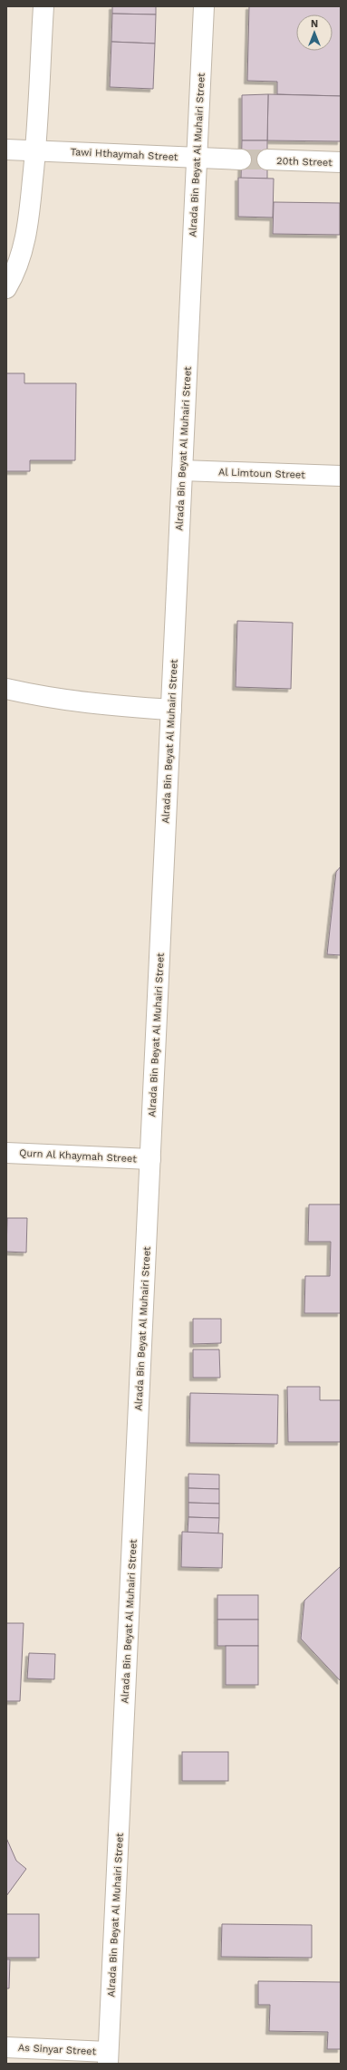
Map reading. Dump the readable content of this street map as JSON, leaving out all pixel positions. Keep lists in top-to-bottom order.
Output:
{
  "streets": {
    "street": [
      "Tawi Hthaymah Street",
      "Alrada Bin Beyat Al Muhairi Street",
      "20th Street",
      "Al Limtoun Street",
      "Qurn Al Khaymah Street",
      "As Sinyar Street"
    ]
  },
  "crossings": [
    ["Tawi Hthaymah Street", "Alrada Bin Beyat Al Muhairi Street"],
    ["Alrada Bin Beyat Al Muhairi Street", "Al Limtoun Street"],
    ["Alrada Bin Beyat Al Muhairi Street", "Qurn Al Khaymah Street"],
    ["Alrada Bin Beyat Al Muhairi Street", "As Sinyar Street"]
  ],
  "north": "top"
}
